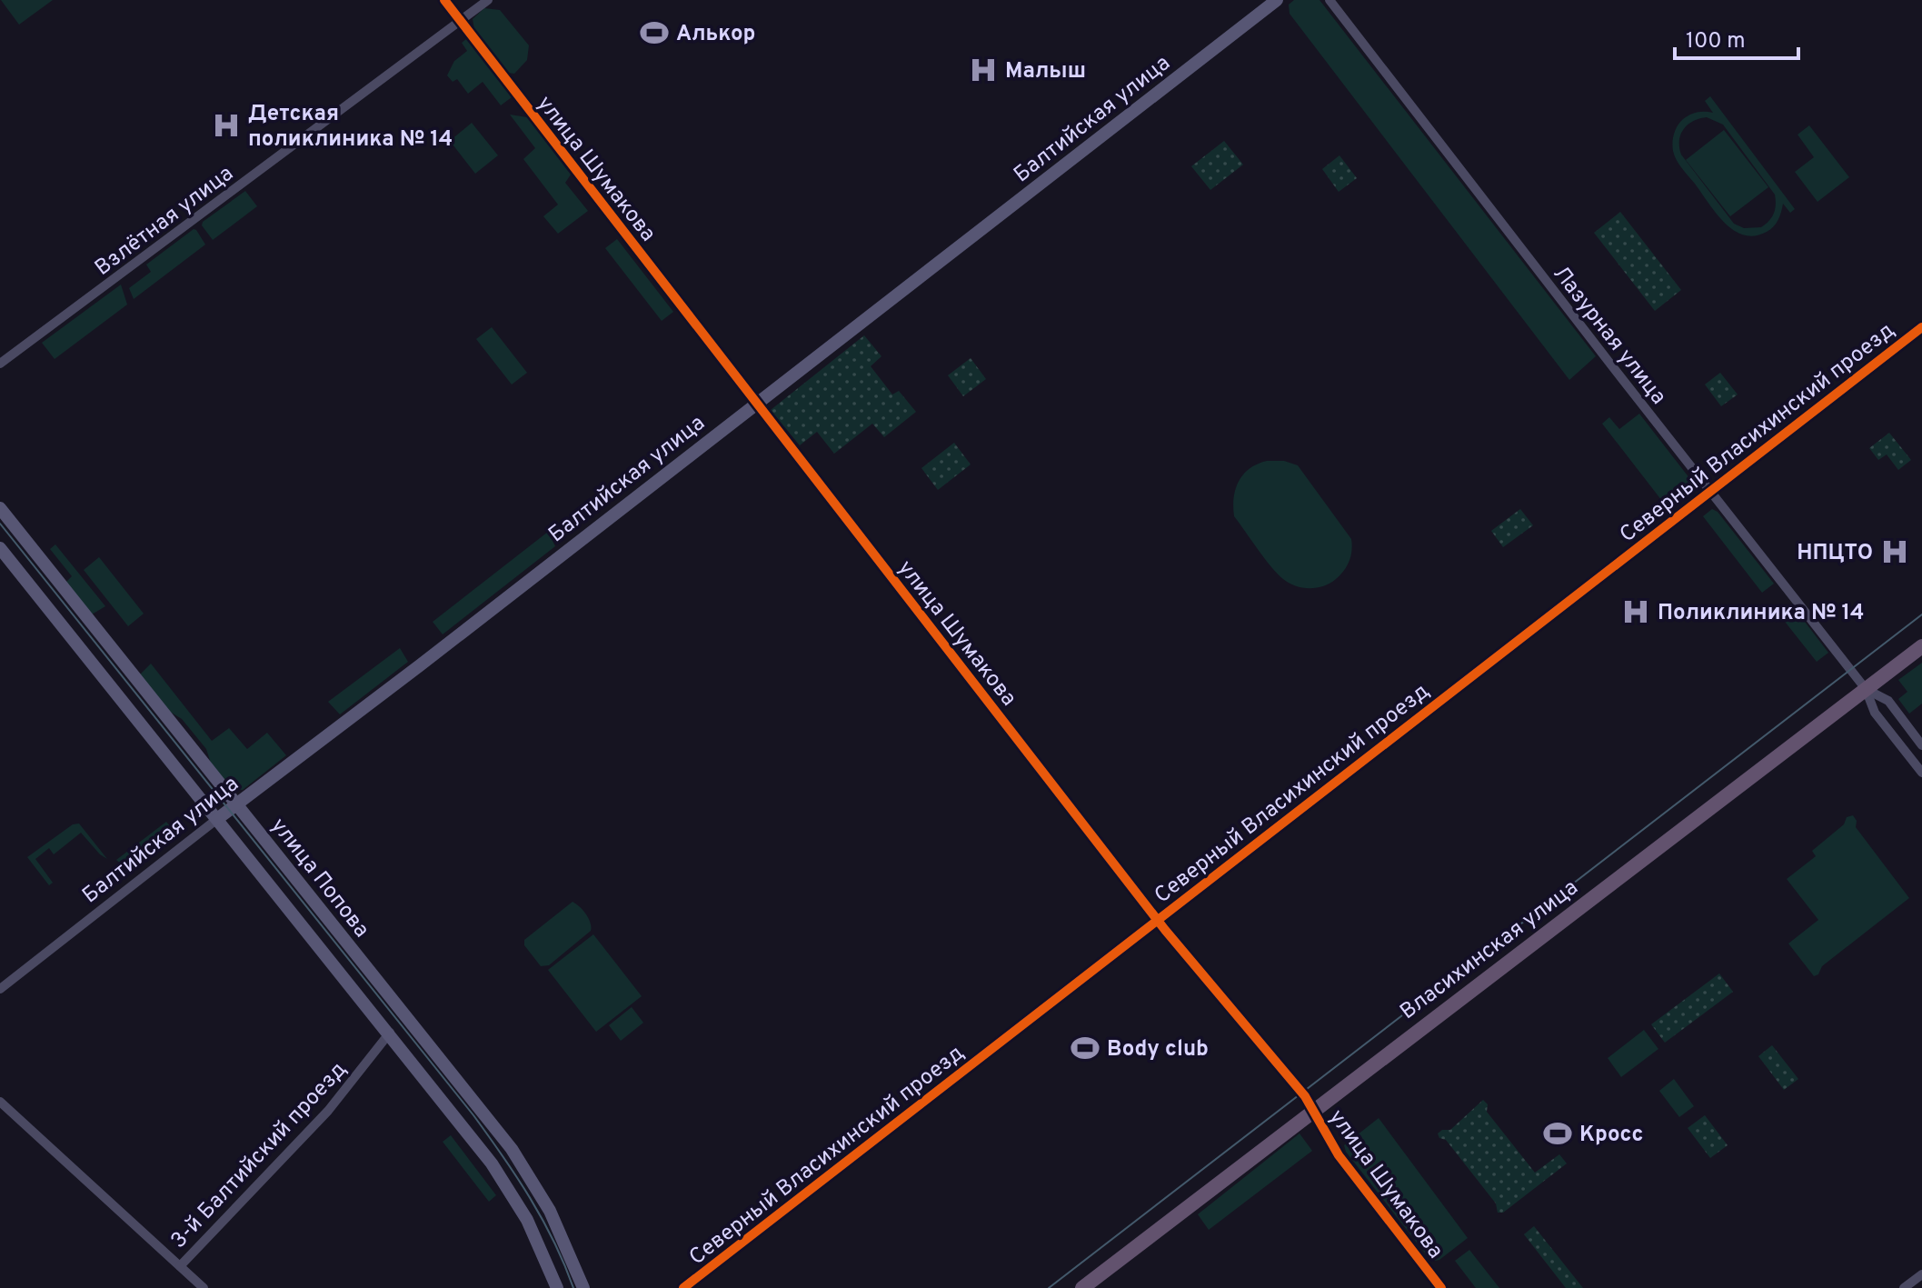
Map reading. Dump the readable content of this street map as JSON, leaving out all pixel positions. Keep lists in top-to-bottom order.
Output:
{
  "streets": {
    "highway": ["Власихинская улица"],
    "main road": ["Балтийская улица", "улица Попова"],
    "street": [
      "улица Шумакова",
      "Взлётная улица",
      "Лазурная улица",
      "Северный Власихинский проезд",
      "3-й Балтийский проезд"
    ]
  },
  "crossings": [
    ["Балтийская улица", "улица Шумакова"],
    ["Балтийская улица", "улица Попова"],
    ["улица Шумакова", "Взлётная улица"],
    ["улица Шумакова", "Северный Власихинский проезд"],
    ["улица Шумакова", "Власихинская улица"],
    ["Лазурная улица", "Северный Власихинский проезд"],
    ["Лазурная улица", "Власихинская улица"],
    ["улица Попова", "3-й Балтийский проезд"]
  ],
  "places": {
    "sports": ["Алькор", "Body club", "Кросс"],
    "hospital": [
      "Малыш",
      "Детская поликлиника № 14",
      "НПЦТО",
      "Поликлиника № 14"
    ]
  },
  "scale_bar": "100 m"
}
